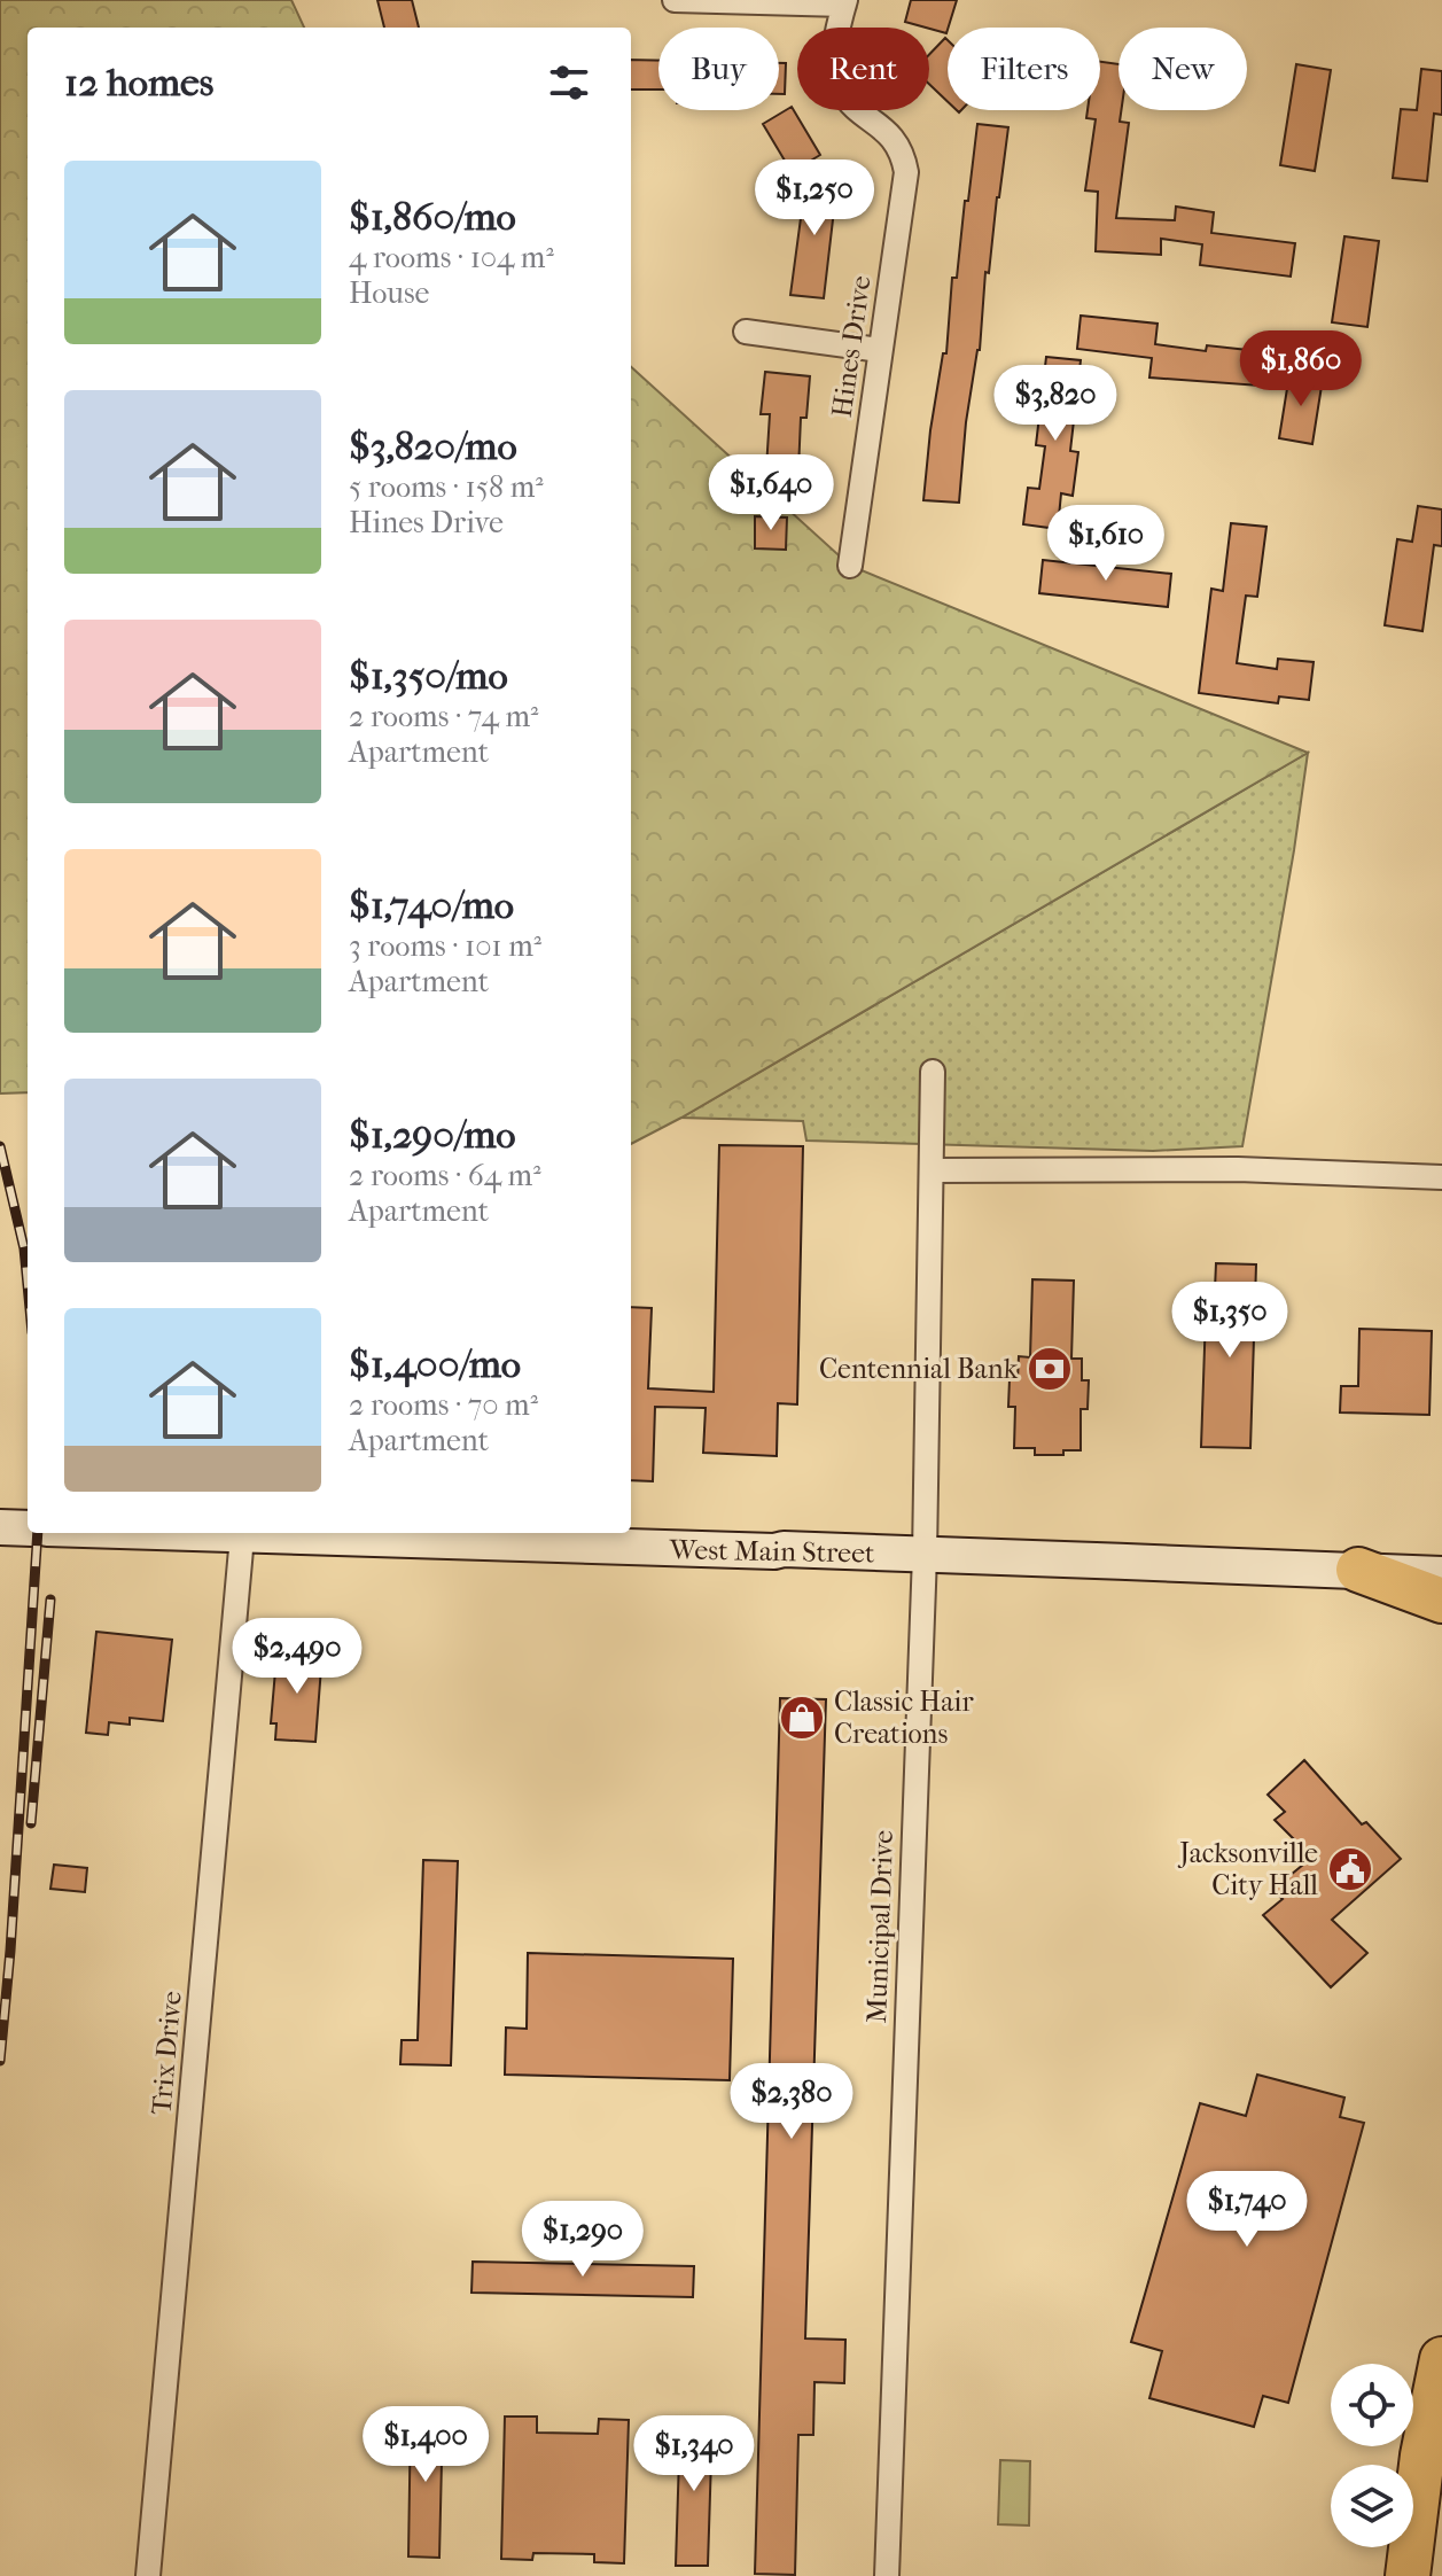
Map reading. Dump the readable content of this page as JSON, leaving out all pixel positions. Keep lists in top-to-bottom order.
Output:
{
  "streets": {
    "main road": ["West Main Street"],
    "street": ["Hines Drive", "Municipal Drive", "Trix Drive"]
  },
  "crossings": [
    ["West Main Street", "Municipal Drive"],
    ["West Main Street", "Trix Drive"]
  ],
  "places": {
    "bank": ["Centennial Bank"],
    "shop": ["Classic Hair Creations"],
    "public building": ["Jacksonville City Hall"]
  },
  "page": {
    "chip": [
      "Buy",
      "Rent",
      "Filters",
      "New"
    ],
    "heading": "12 homes",
    "list": [
      {
        "name": "$1,860/mo",
        "note": "4 rooms · 104 m² · House"
      },
      {
        "name": "$3,820/mo",
        "note": "5 rooms · 158 m² · Hines Drive"
      },
      {
        "name": "$1,350/mo",
        "note": "2 rooms · 74 m² · Apartment"
      },
      {
        "name": "$1,740/mo",
        "note": "3 rooms · 101 m² · Apartment"
      },
      {
        "name": "$1,290/mo",
        "note": "2 rooms · 64 m² · Apartment"
      },
      {
        "name": "$1,400/mo",
        "note": "2 rooms · 70 m² · Apartment"
      }
    ],
    "price": [
      "$1,250",
      "$1,860",
      "$3,820",
      "$1,640",
      "$1,610",
      "$1,350",
      "$2,490",
      "$2,380",
      "$1,740",
      "$1,290",
      "$1,400",
      "$1,340"
    ]
  }
}
